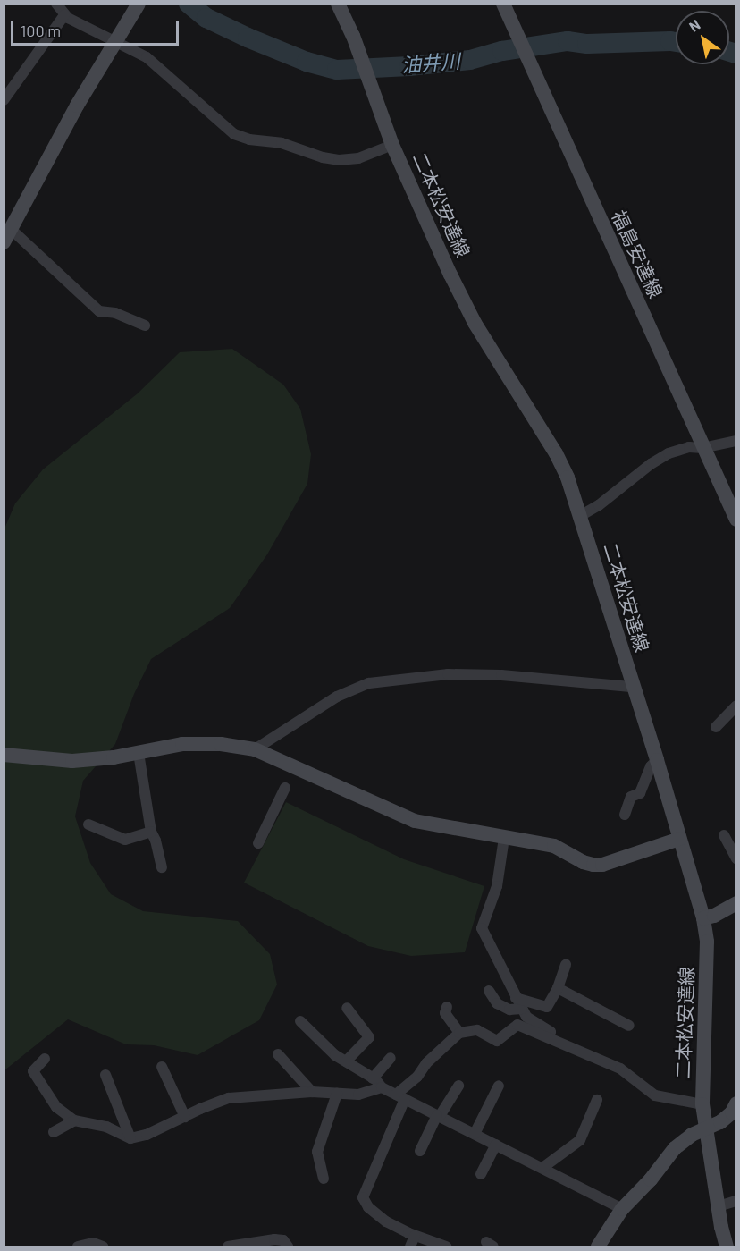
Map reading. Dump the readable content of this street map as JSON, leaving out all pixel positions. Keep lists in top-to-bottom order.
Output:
{
  "streets": {
    "main road": ["二本松安達線", "福島安達線"]
  },
  "water": ["油井川"],
  "scale_bar": "100 m",
  "north": "top left"
}
